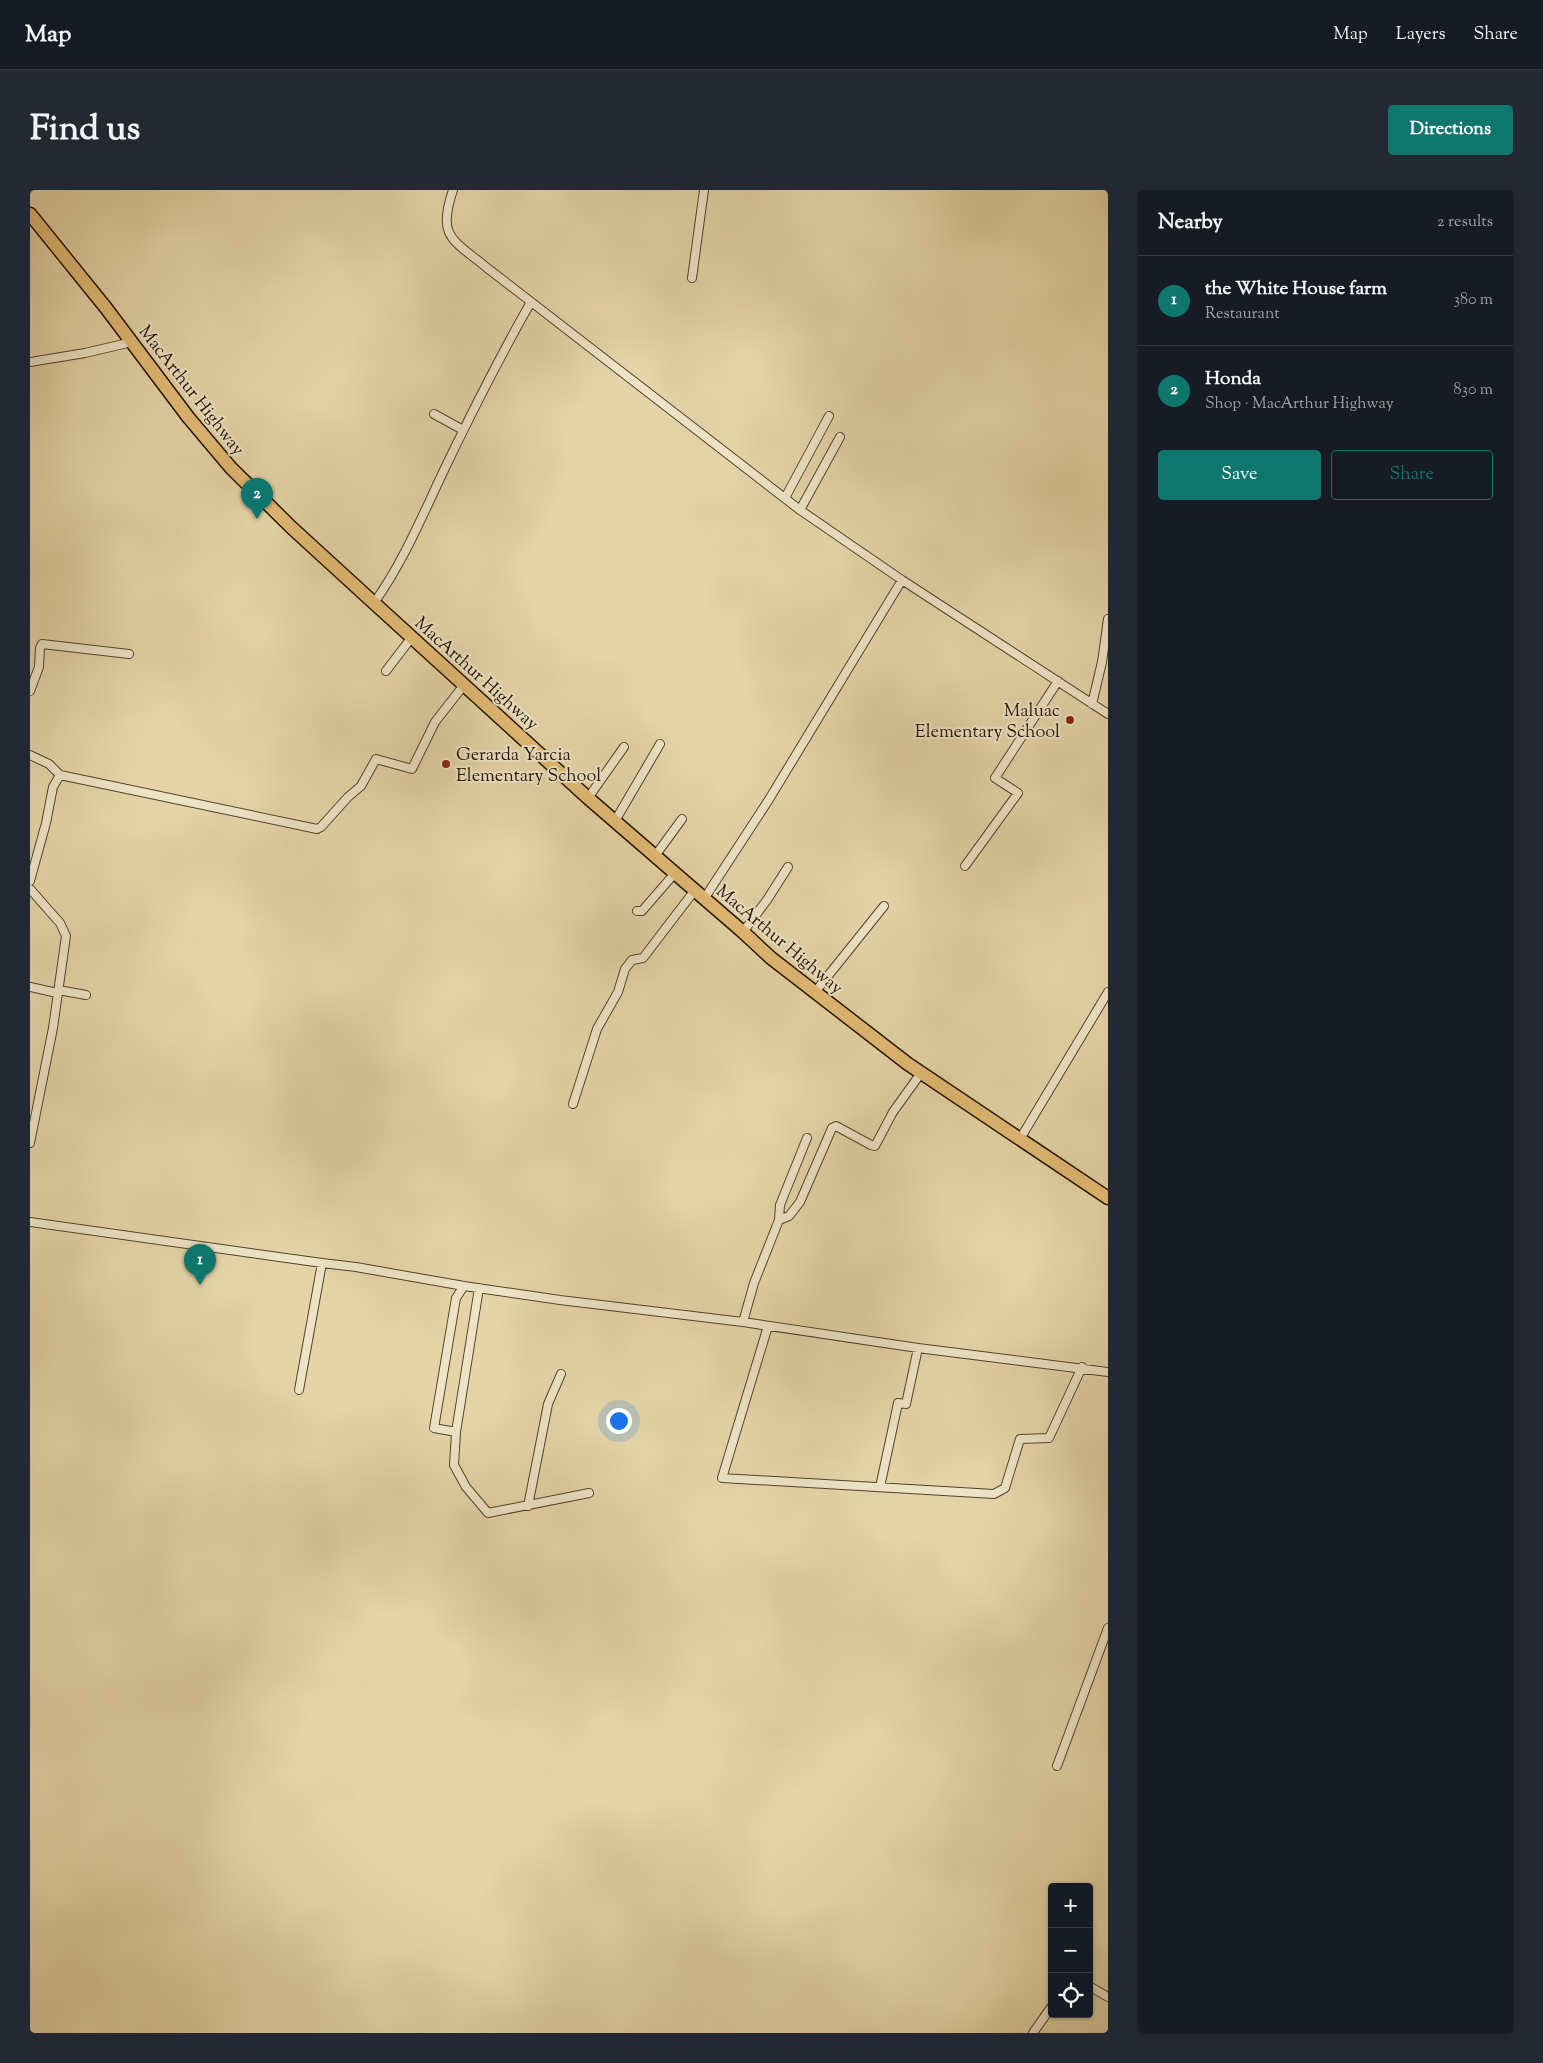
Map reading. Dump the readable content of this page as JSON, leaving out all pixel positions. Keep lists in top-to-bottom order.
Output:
{
  "streets": {
    "highway": ["MacArthur Highway"]
  },
  "places": ["Maluac Elementary School", "Gerarda Yarcia Elementary School"],
  "page": {
    "header": "Map",
    "nav": ["Map", "Layers", "Share"],
    "title": "Find us",
    "buttons": [
      "Directions",
      ["Save", "Share"]
    ],
    "heading": ["Nearby", "2 results"],
    "list": [
      {
        "mark": "1",
        "name": "the White House farm",
        "note": "Restaurant",
        "value": "380 m"
      },
      {
        "mark": "2",
        "name": "Honda",
        "note": "Shop · MacArthur Highway",
        "value": "830 m"
      }
    ],
    "pins": ["2", "1"],
    "map_buttons": ["+", "−"]
  }
}
